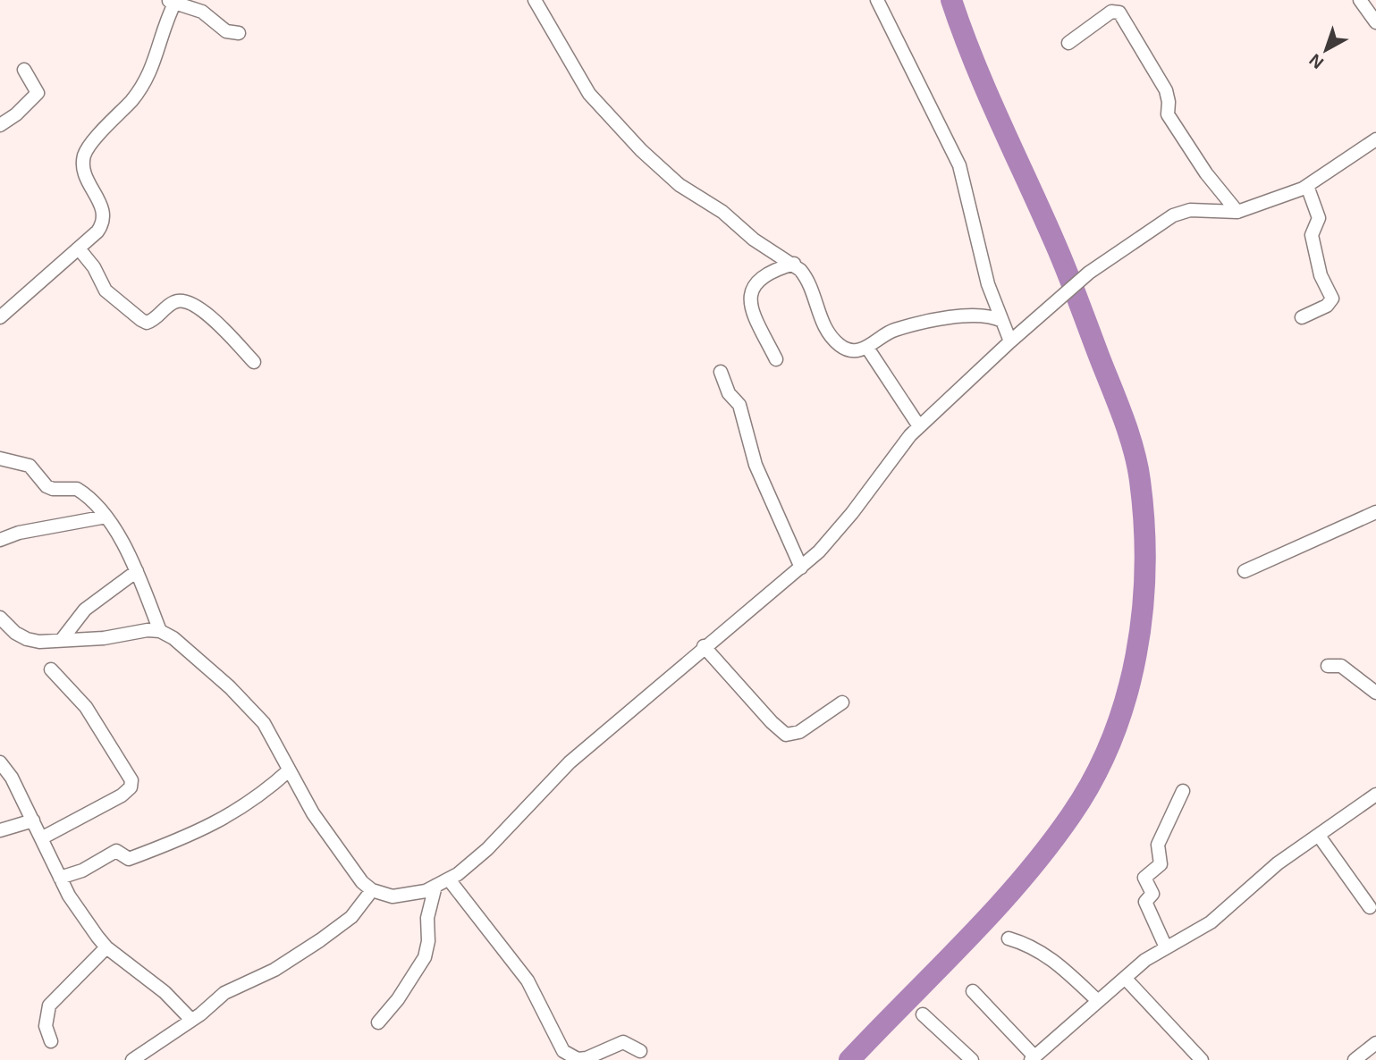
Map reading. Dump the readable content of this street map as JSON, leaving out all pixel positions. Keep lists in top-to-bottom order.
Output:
{
  "north": "bottom left"
}
